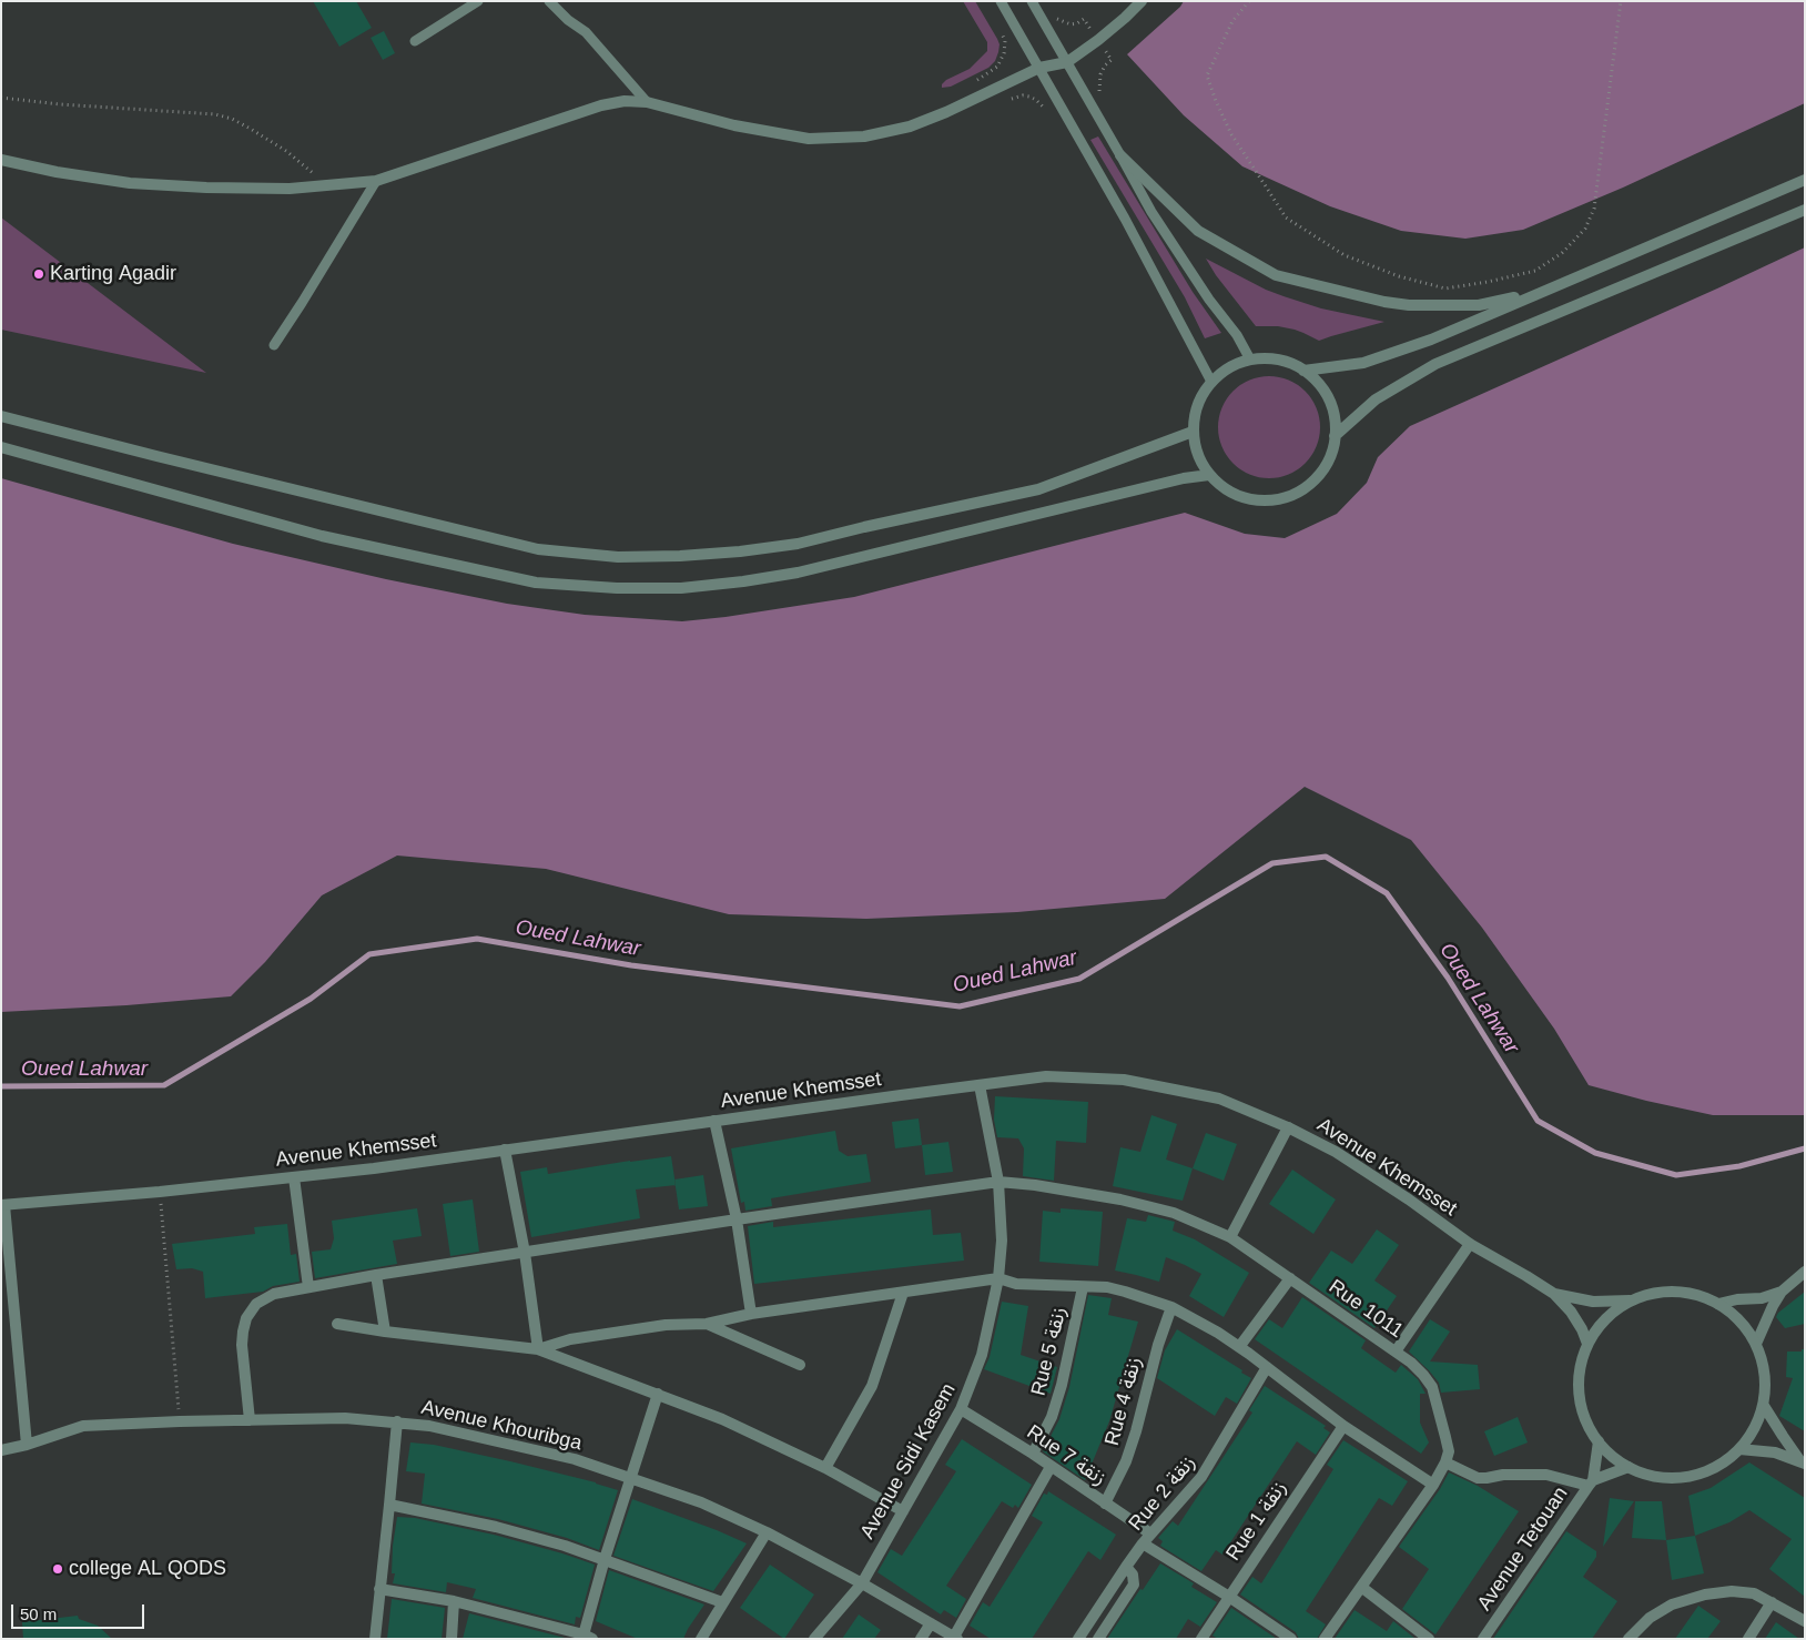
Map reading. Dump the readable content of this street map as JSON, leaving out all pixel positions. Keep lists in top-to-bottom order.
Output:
{
  "streets": {
    "street": [
      "Avenue Khemsset",
      "Rue 1011",
      "Rue 5 زنقة",
      "Rue 4 زنقة",
      "Avenue Khouribga",
      "Rue 7 زنقة",
      "Avenue Sidi Kasem",
      "Rue 2 زنقة",
      "Rue 1 زنقة",
      "Avenue Tetouan"
    ]
  },
  "crossings": [
    ["Avenue Khemsset", "Avenue Sidi Kasem"],
    ["Avenue Khemsset", "Avenue Tetouan"],
    ["Rue 1011", "Avenue Khouribga"],
    ["Rue 1011", "Avenue Sidi Kasem"],
    ["Rue 5 زنقة", "Rue 7 زنقة"],
    ["Rue 4 زنقة", "Rue 7 زنقة"],
    ["Avenue Khouribga", "Avenue Sidi Kasem"],
    ["Rue 7 زنقة", "Avenue Sidi Kasem"],
    ["Rue 7 زنقة", "Rue 2 زنقة"]
  ],
  "water": ["Oued Lahwar"],
  "places": ["Karting Agadir", "college AL QODS"],
  "scale_bar": "50 m"
}
